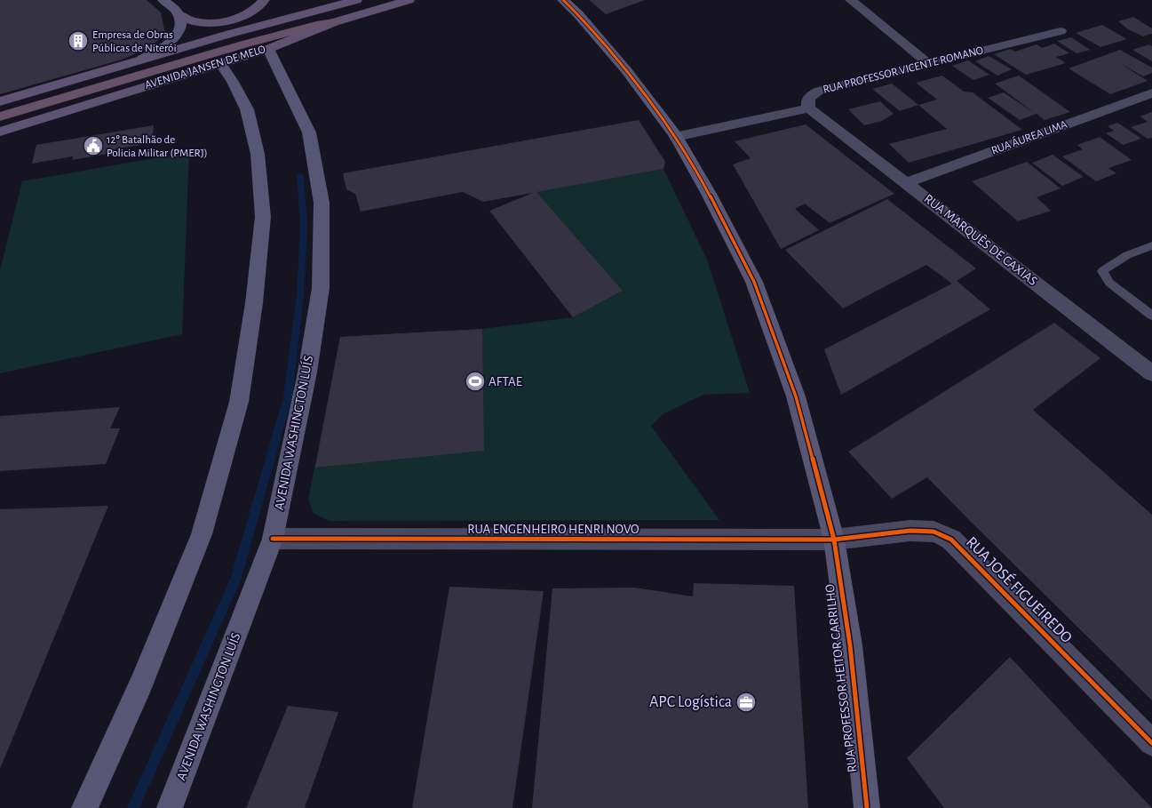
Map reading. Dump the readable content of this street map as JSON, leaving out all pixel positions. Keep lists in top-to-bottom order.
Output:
{
  "streets": {
    "main road": ["AVENIDA JANSEN DE MELO"],
    "street": [
      "RUA PROFESSOR VICENTE ROMANO",
      "RUA ÁUREA LIMA",
      "RUA MARQUÊS DE CAXIAS",
      "AVENIDA WASHINGTON LUÍS",
      "RUA ENGENHEIRO HENRI NOVO",
      "RUA JOSÉ FIGUEIREDO",
      "RUA PROFESSOR HEITOR CARRILHO"
    ]
  },
  "crossings": [
    ["AVENIDA JANSEN DE MELO", "AVENIDA WASHINGTON LUÍS"],
    ["RUA PROFESSOR VICENTE ROMANO", "RUA MARQUÊS DE CAXIAS"],
    ["RUA PROFESSOR VICENTE ROMANO", "RUA PROFESSOR HEITOR CARRILHO"],
    ["RUA ÁUREA LIMA", "RUA MARQUÊS DE CAXIAS"],
    ["AVENIDA WASHINGTON LUÍS", "RUA ENGENHEIRO HENRI NOVO"],
    ["RUA ENGENHEIRO HENRI NOVO", "RUA JOSÉ FIGUEIREDO"],
    ["RUA ENGENHEIRO HENRI NOVO", "RUA PROFESSOR HEITOR CARRILHO"],
    ["RUA JOSÉ FIGUEIREDO", "RUA PROFESSOR HEITOR CARRILHO"]
  ],
  "places": {
    "building": ["Empresa de Obras Públicas de Niterói"],
    "public building": ["12º Batalhão de Policia Militar (PMERJ)"],
    "sports": ["AFTAE"],
    "office": ["APC Logística"]
  }
}
